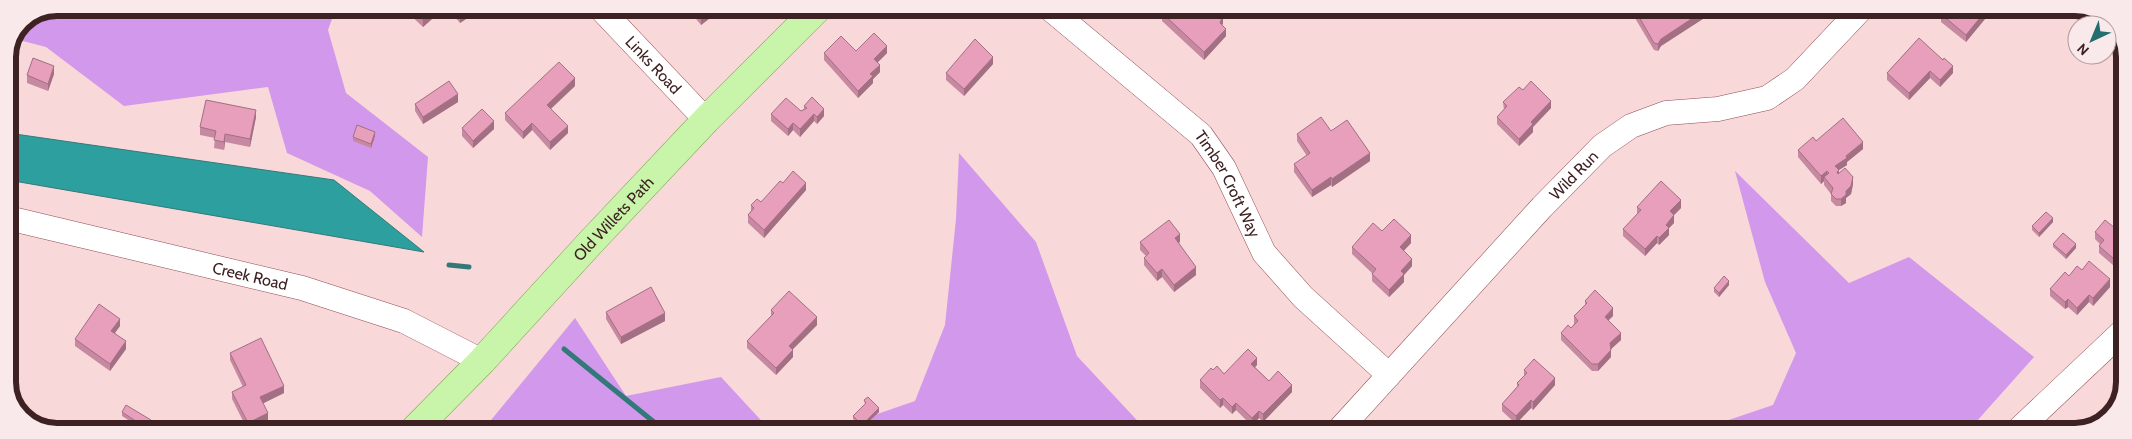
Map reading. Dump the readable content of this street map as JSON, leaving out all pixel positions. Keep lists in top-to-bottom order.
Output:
{
  "streets": {
    "main road": ["Old Willets Path"],
    "street": [
      "Links Road",
      "Wild Run",
      "Timber Croft Way",
      "Creek Road"
    ]
  },
  "crossings": [
    ["Links Road", "Old Willets Path"],
    ["Wild Run", "Timber Croft Way"],
    ["Old Willets Path", "Creek Road"]
  ],
  "north": "bottom left"
}
